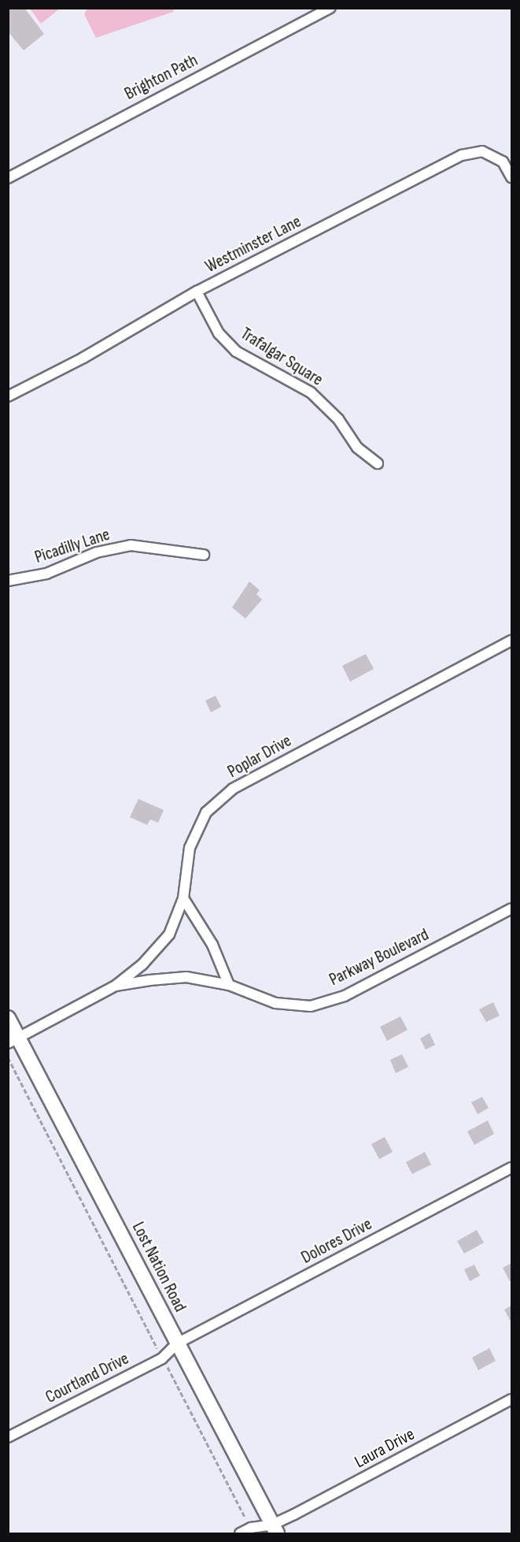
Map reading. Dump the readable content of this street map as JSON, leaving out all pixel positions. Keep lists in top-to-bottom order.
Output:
{
  "streets": {
    "street": [
      "Brighton Path",
      "Westminster Lane",
      "Trafalgar Square",
      "Picadilly Lane",
      "Poplar Drive",
      "Parkway Boulevard",
      "Dolores Drive",
      "Lost Nation Road",
      "Courtland Drive",
      "Laura Drive"
    ]
  },
  "crossings": [
    ["Westminster Lane", "Trafalgar Square"],
    ["Poplar Drive", "Parkway Boulevard"],
    ["Parkway Boulevard", "Lost Nation Road"],
    ["Dolores Drive", "Lost Nation Road"],
    ["Dolores Drive", "Courtland Drive"],
    ["Lost Nation Road", "Courtland Drive"],
    ["Lost Nation Road", "Laura Drive"]
  ]
}
